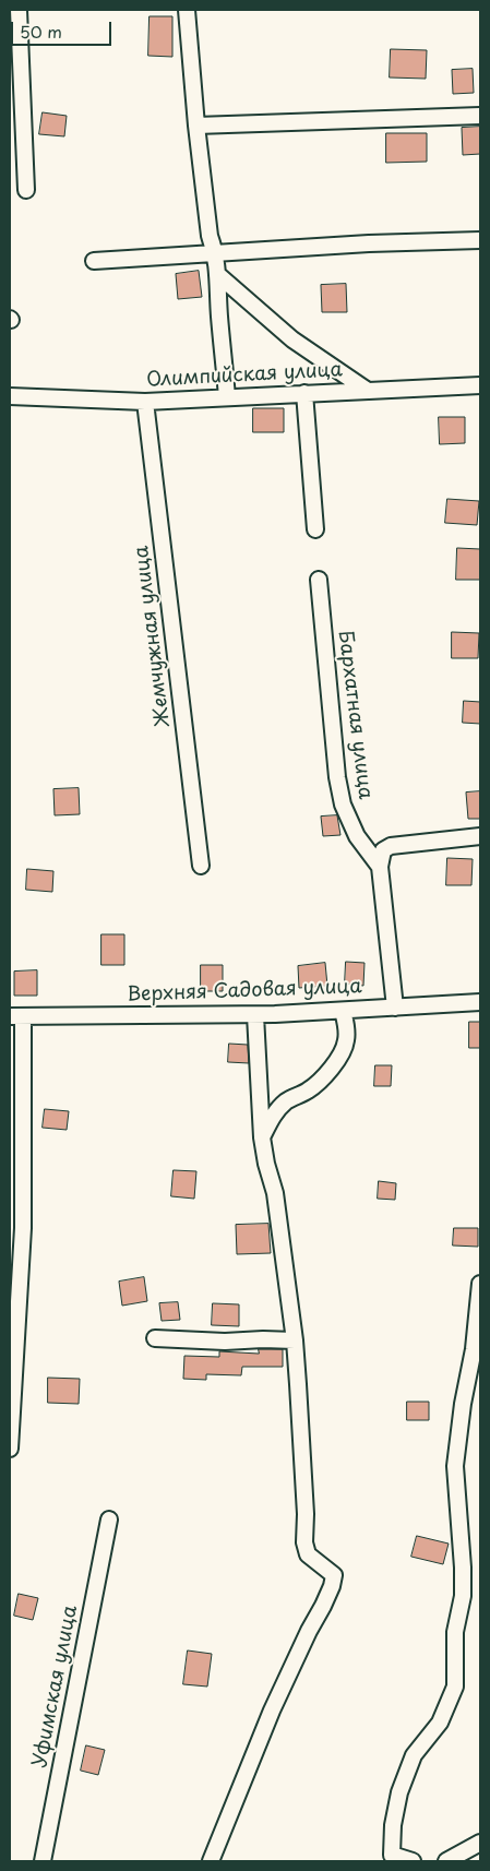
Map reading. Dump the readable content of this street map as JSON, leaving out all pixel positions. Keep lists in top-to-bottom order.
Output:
{
  "streets": {
    "street": [
      "Олимпийская улица",
      "Жемчужная улица",
      "Бархатная улица",
      "Верхняя Садовая улица",
      "Уфимская улица"
    ]
  },
  "crossings": [
    ["Олимпийская улица", "Жемчужная улица"]
  ],
  "scale_bar": "50 m"
}
